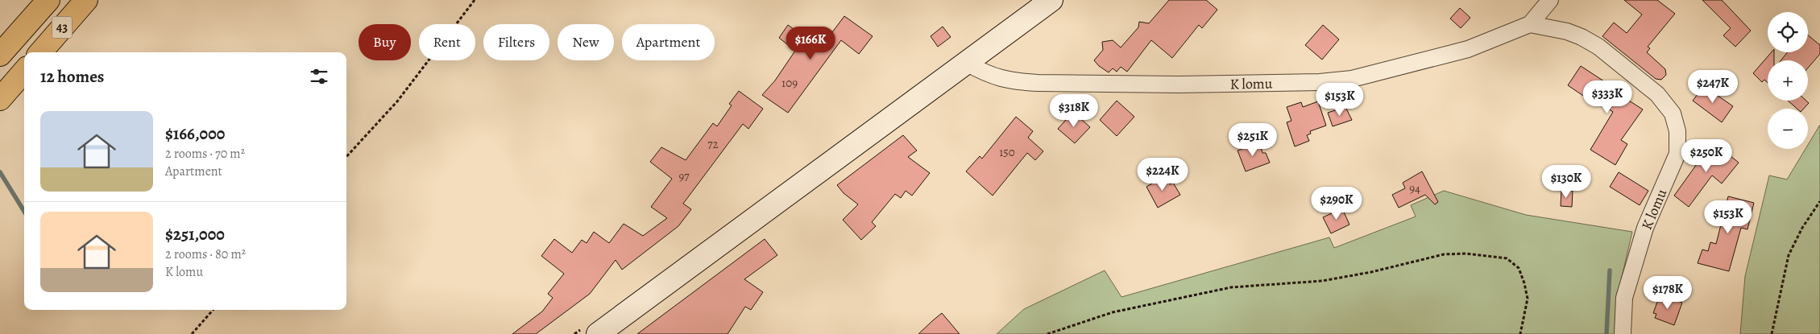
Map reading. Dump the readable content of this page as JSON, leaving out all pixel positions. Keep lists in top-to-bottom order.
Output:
{
  "streets": {
    "highway": ["43"],
    "street": ["K lomu"]
  },
  "house_numbers": [
    "109",
    "72",
    "150",
    "97",
    "94"
  ],
  "page": {
    "map_buttons": ["+", "−"],
    "chip": [
      "Buy",
      "Rent",
      "Filters",
      "New",
      "Apartment"
    ],
    "price": [
      "$166K",
      "$247K",
      "$333K",
      "$153K",
      "$318K",
      "$251K",
      "$250K",
      "$224K",
      "$130K",
      "$290K",
      "$153K",
      "$178K"
    ],
    "heading": "12 homes",
    "list": [
      {
        "name": "$166,000",
        "note": "2 rooms · 70 m² · Apartment"
      },
      {
        "name": "$251,000",
        "note": "2 rooms · 80 m² · K lomu"
      }
    ]
  }
}
